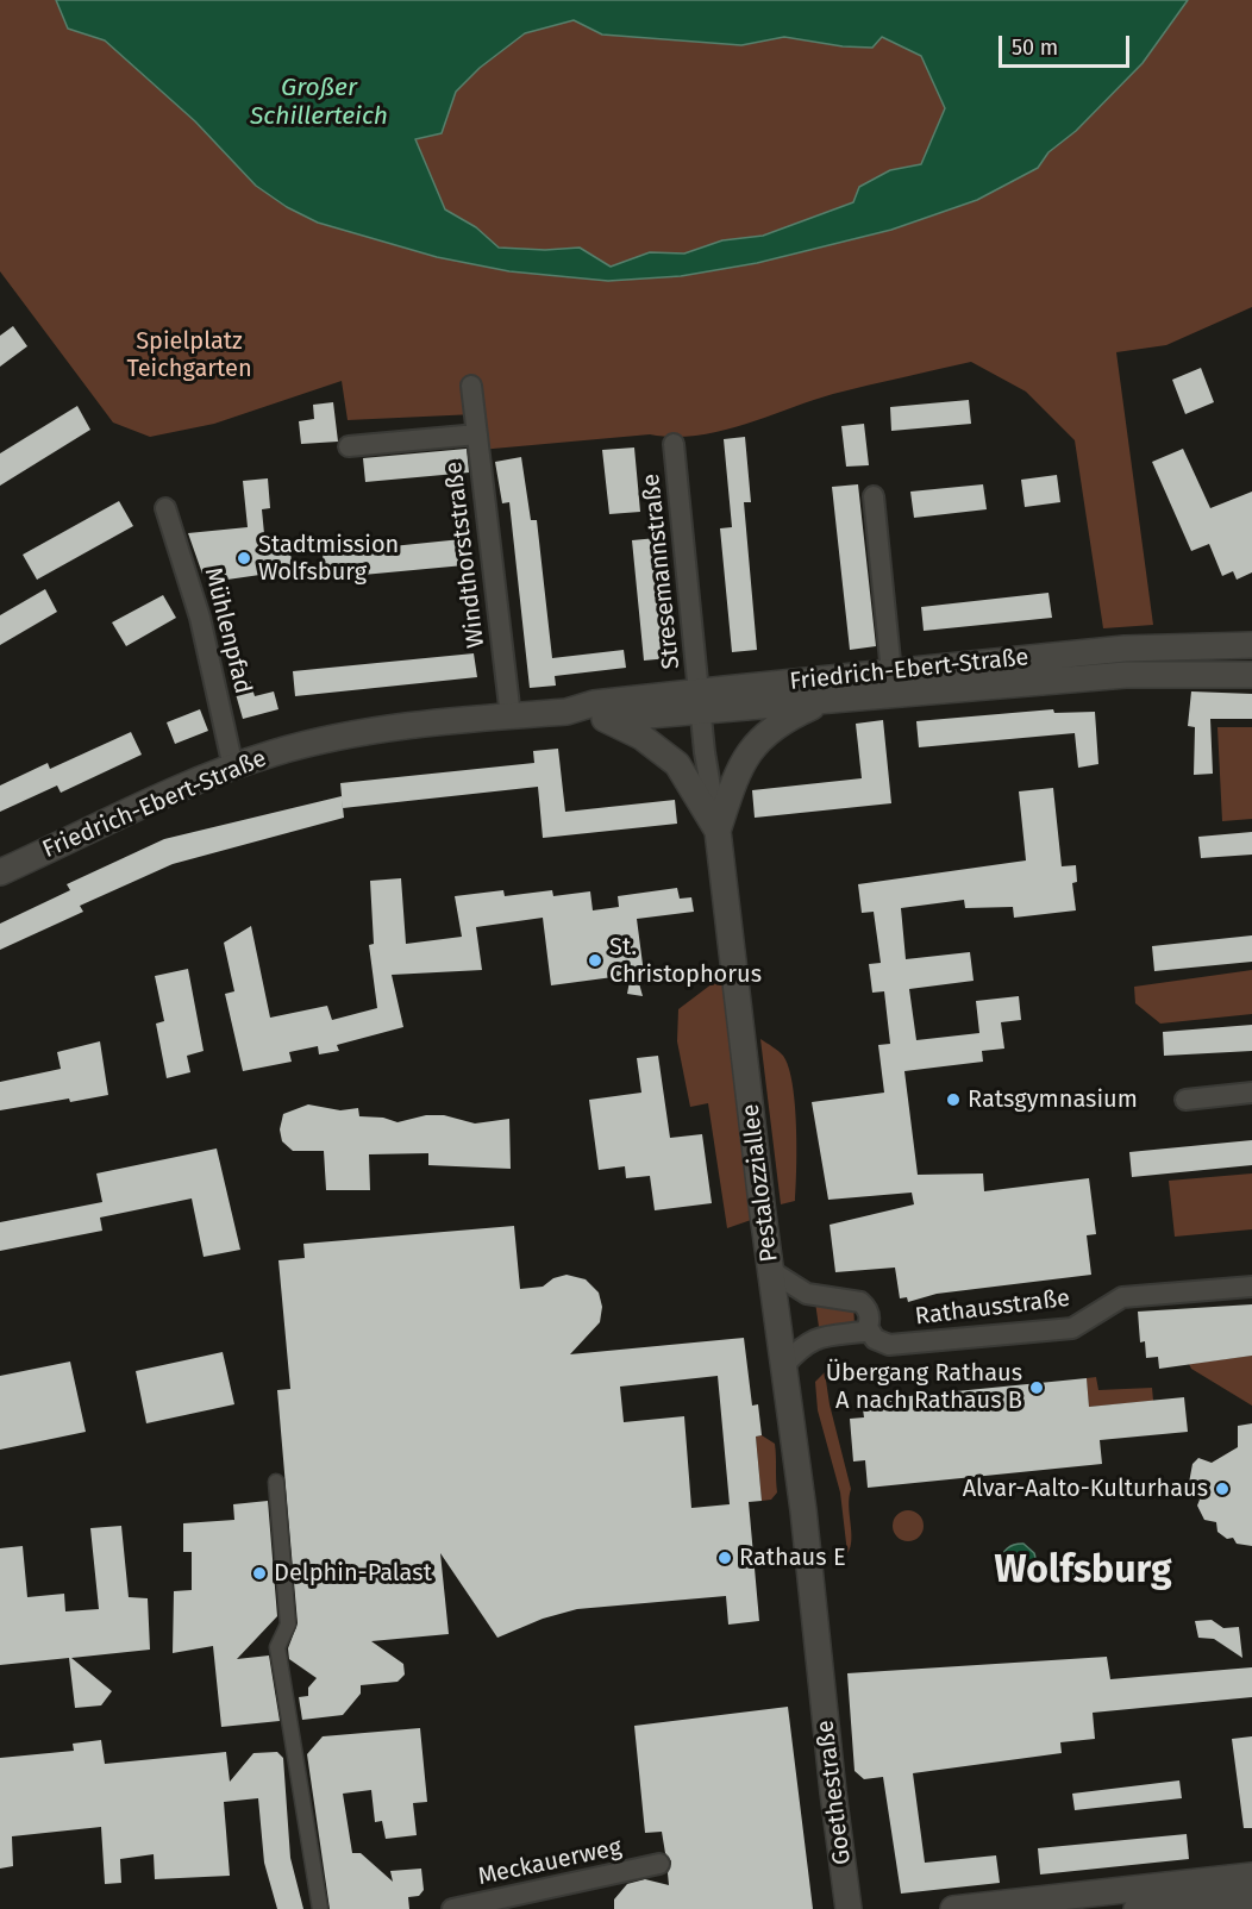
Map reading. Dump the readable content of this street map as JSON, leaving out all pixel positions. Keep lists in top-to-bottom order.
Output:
{
  "streets": {
    "street": [
      "Windthorststraße",
      "Stresemannstraße",
      "Mühlenpfad",
      "Friedrich-Ebert-Straße",
      "Pestalozziallee",
      "Rathausstraße",
      "Goethestraße",
      "Meckauerweg"
    ]
  },
  "crossings": [
    ["Windthorststraße", "Friedrich-Ebert-Straße"],
    ["Stresemannstraße", "Friedrich-Ebert-Straße"],
    ["Stresemannstraße", "Pestalozziallee"],
    ["Mühlenpfad", "Friedrich-Ebert-Straße"],
    ["Friedrich-Ebert-Straße", "Pestalozziallee"],
    ["Pestalozziallee", "Rathausstraße"],
    ["Pestalozziallee", "Goethestraße"]
  ],
  "districts": ["Wolfsburg"],
  "water": ["Großer Schillerteich"],
  "parks": ["Spielplatz Teichgarten"],
  "places": [
    "Stadtmission Wolfsburg",
    "St. Christophorus",
    "Ratsgymnasium",
    "Übergang Rathaus A nach Rathaus B",
    "Alvar-Aalto-Kulturhaus",
    "Rathaus E",
    "Delphin-Palast"
  ],
  "scale_bar": "50 m"
}
